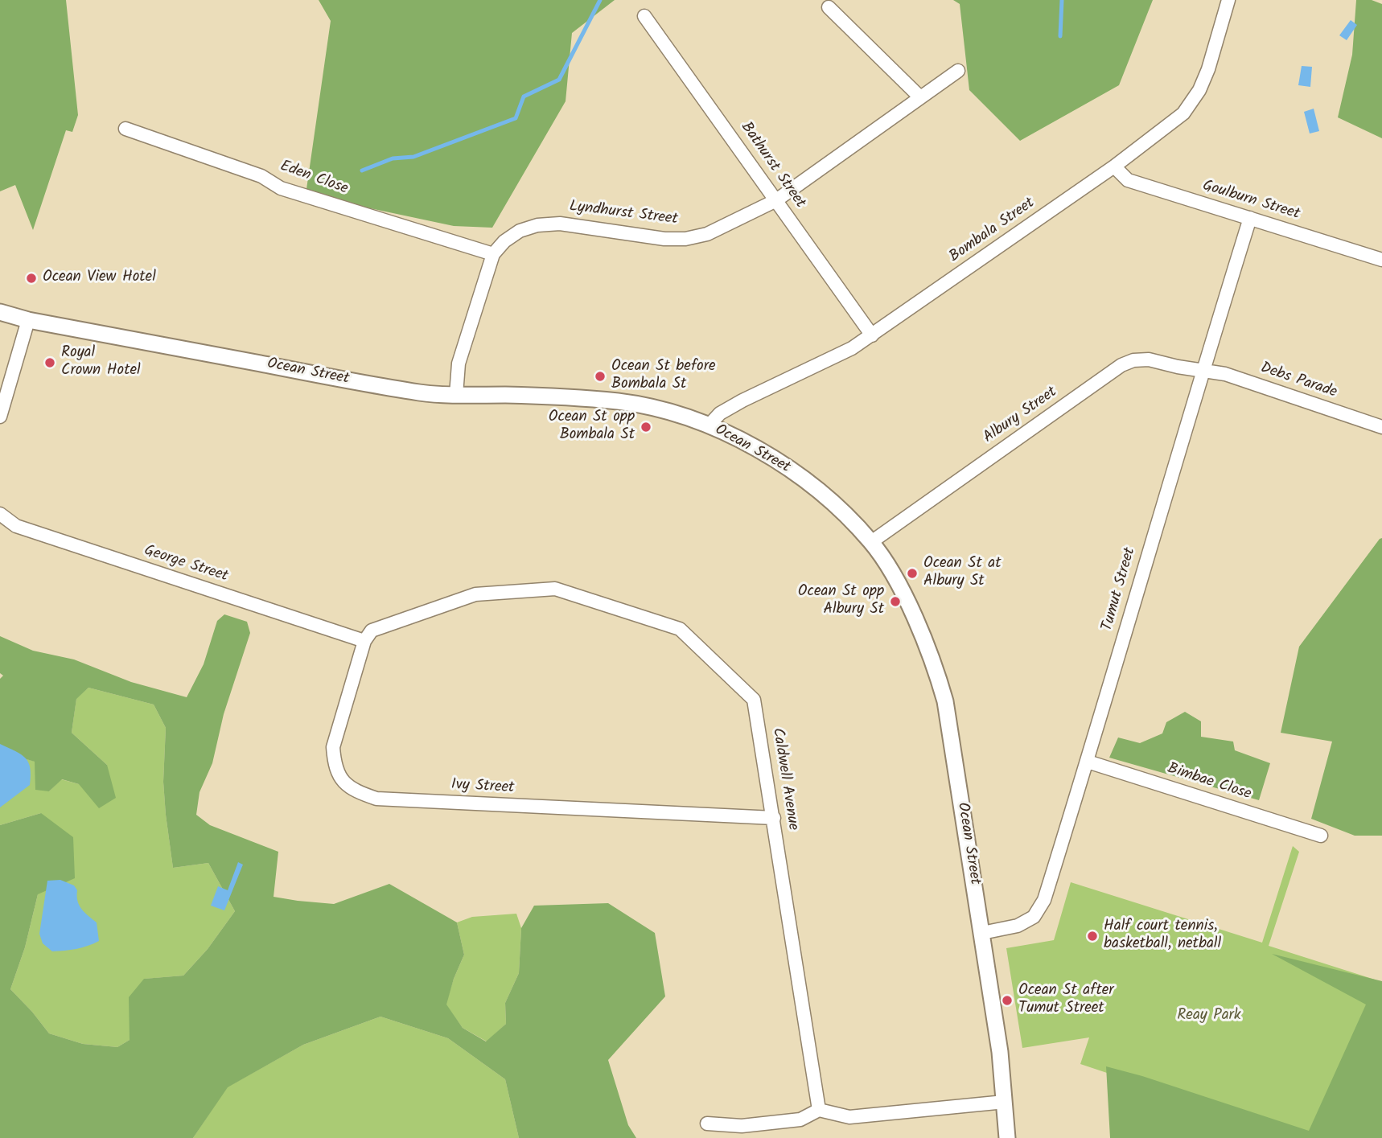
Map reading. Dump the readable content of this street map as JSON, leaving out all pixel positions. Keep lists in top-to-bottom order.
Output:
{
  "streets": {
    "street": [
      "Bathurst Street",
      "Eden Close",
      "Goulburn Street",
      "Lyndhurst Street",
      "Bombala Street",
      "Ocean Street",
      "Debs Parade",
      "Albury Street",
      "George Street",
      "Tumut Street",
      "Caldwell Avenue",
      "Bimbae Close",
      "Ivy Street"
    ]
  },
  "crossings": [
    ["Bathurst Street", "Lyndhurst Street"],
    ["Bathurst Street", "Bombala Street"],
    ["Eden Close", "Lyndhurst Street"],
    ["Goulburn Street", "Bombala Street"],
    ["Goulburn Street", "Tumut Street"],
    ["Lyndhurst Street", "Ocean Street"],
    ["Bombala Street", "Ocean Street"],
    ["Ocean Street", "Albury Street"],
    ["Ocean Street", "Tumut Street"],
    ["Debs Parade", "Albury Street"],
    ["Debs Parade", "Tumut Street"],
    ["Albury Street", "Tumut Street"],
    ["George Street", "Caldwell Avenue"],
    ["George Street", "Ivy Street"],
    ["Tumut Street", "Bimbae Close"],
    ["Caldwell Avenue", "Ivy Street"]
  ],
  "parks": ["Reay Park"],
  "places": [
    "Ocean View Hotel",
    "Royal Crown Hotel",
    "Ocean St before Bombala St",
    "Ocean St opp Bombala St",
    "Ocean St at Albury St",
    "Ocean St opp Albury St",
    "Half court tennis, basketball, netball",
    "Ocean St after Tumut Street"
  ]
}
